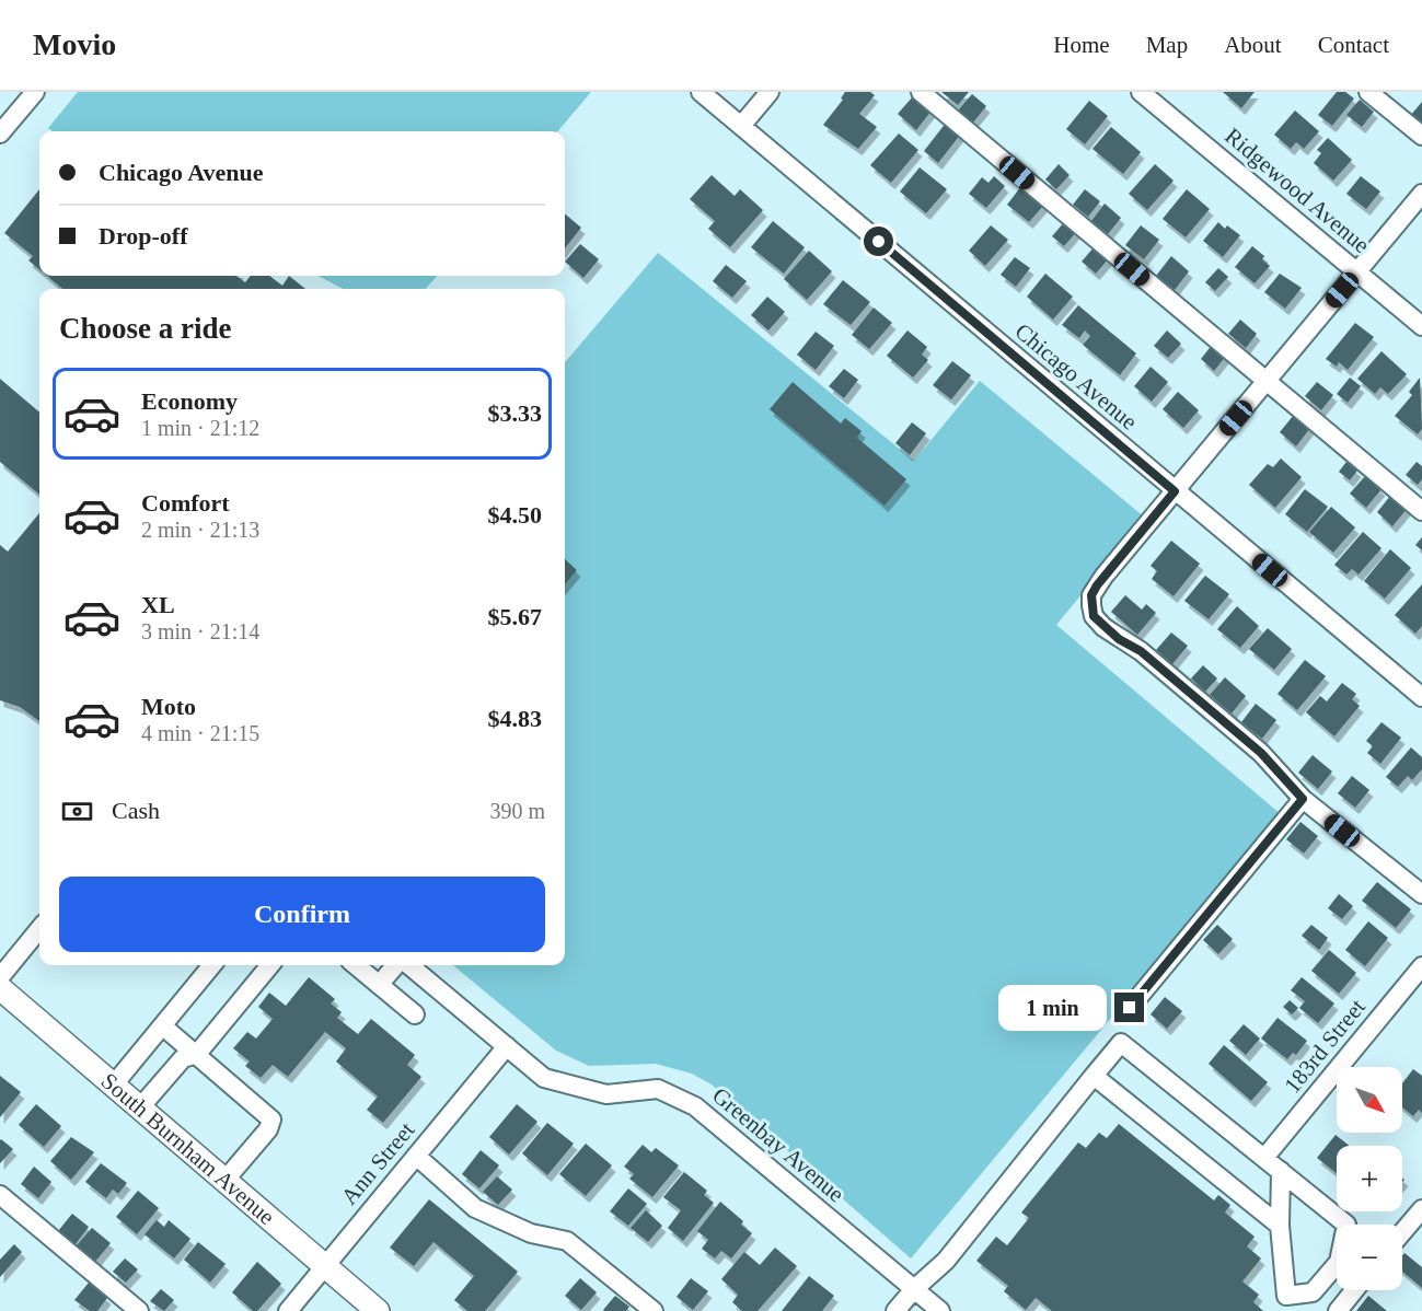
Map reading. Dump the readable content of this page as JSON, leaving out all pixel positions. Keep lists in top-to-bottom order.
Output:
{
  "streets": {
    "main road": ["South Burnham Avenue"],
    "street": [
      "Ridgewood Avenue",
      "Chicago Avenue",
      "183rd Street",
      "Greenbay Avenue",
      "Ann Street"
    ]
  },
  "crossings": [
    ["Greenbay Avenue", "Ann Street"],
    ["South Burnham Avenue", "Ann Street"]
  ],
  "north": "bottom right",
  "page": {
    "header": "Movio",
    "nav": [
      "Home",
      "Map",
      "About",
      "Contact"
    ],
    "banner": ["Chicago Avenue", "Drop-off"],
    "heading": "Choose a ride",
    "list": [
      {
        "name": "Economy",
        "note": "1 min · 21:12",
        "value": "$3.33"
      },
      {
        "name": "Comfort",
        "note": "2 min · 21:13",
        "value": "$4.50"
      },
      {
        "name": "XL",
        "note": "3 min · 21:14",
        "value": "$5.67"
      },
      {
        "name": "Moto",
        "note": "4 min · 21:15",
        "value": "$4.83"
      }
    ],
    "pay": ["Cash", "390 m"],
    "buttons": "Confirm",
    "bubble": "1 min",
    "map_buttons": ["+", "−"]
  }
}
